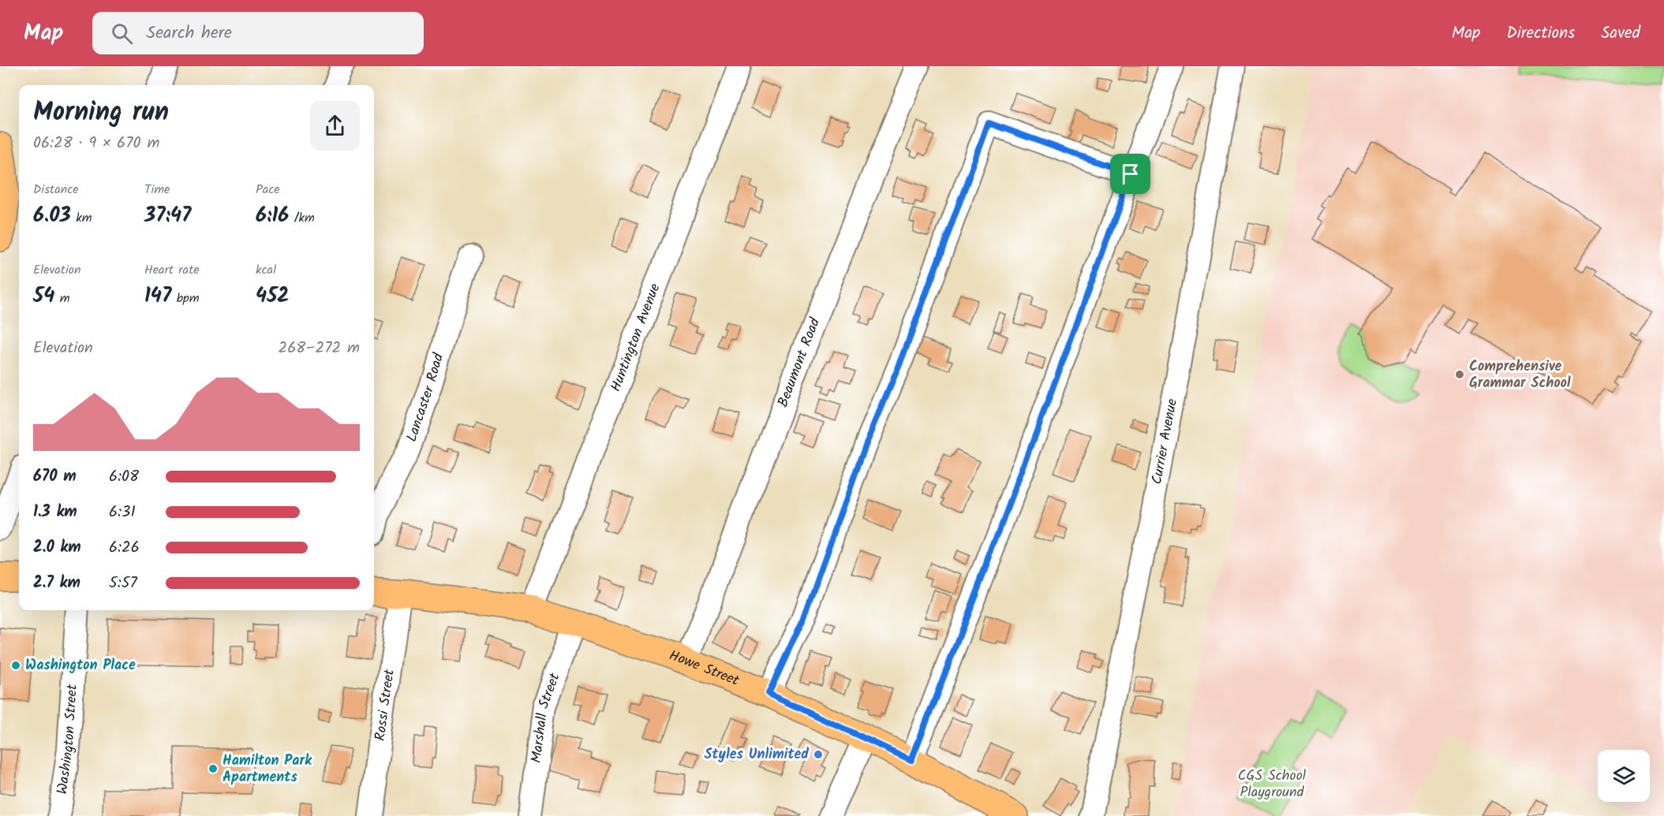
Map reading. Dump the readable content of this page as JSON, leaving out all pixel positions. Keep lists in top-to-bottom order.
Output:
{
  "streets": {
    "main road": ["Howe Street"],
    "street": [
      "Huntington Avenue",
      "Beaumont Road",
      "Lancaster Road",
      "Currier Avenue",
      "Rossi Street",
      "Marshall Street",
      "Washington Street"
    ]
  },
  "crossings": [
    ["Huntington Avenue", "Howe Street"],
    ["Beaumont Road", "Howe Street"],
    ["Howe Street", "Rossi Street"],
    ["Howe Street", "Marshall Street"]
  ],
  "parks": ["CGS School Playground"],
  "places": [
    "Comprehensive Grammar School",
    "Washington Place",
    "Styles Unlimited",
    "Hamilton Park Apartments"
  ],
  "page": {
    "header": "Map",
    "search": "Search here",
    "nav": ["Map", "Directions", "Saved"],
    "heading": ["Morning run", "06:28 · 9 × 670 m"],
    "stats": [
      ["Distance", "6.03 km"],
      ["Time", "37:47"],
      ["Pace", "6:16 /km"],
      ["Elevation", "54 m"],
      ["Heart rate", "147 bpm"],
      ["kcal", "452"]
    ],
    "chart": ["Elevation", "268–272 m"],
    "list": [
      {
        "name": "670 m",
        "note": "6:08"
      },
      {
        "name": "1.3 km",
        "note": "6:31"
      },
      {
        "name": "2.0 km",
        "note": "6:26"
      },
      {
        "name": "2.7 km",
        "note": "5:57"
      }
    ]
  }
}
